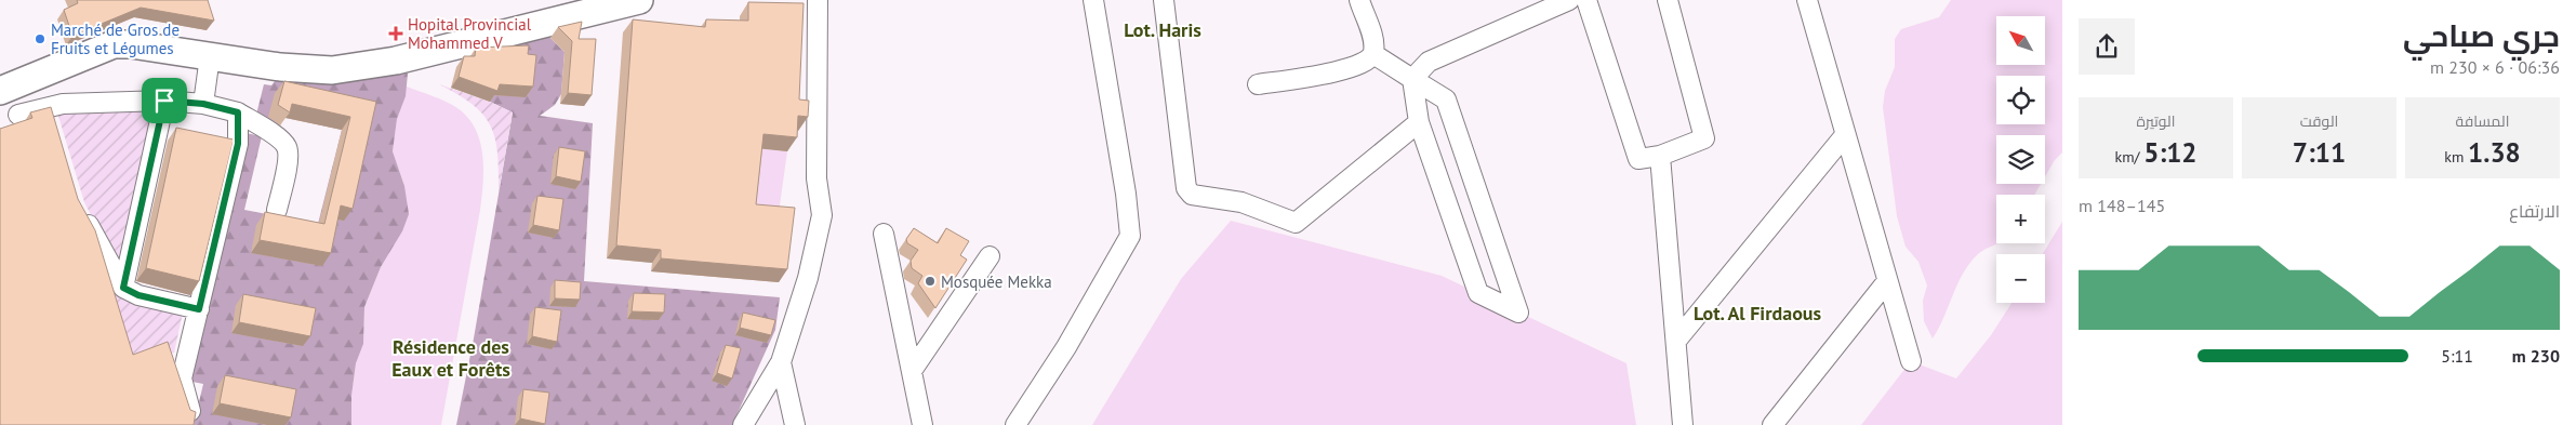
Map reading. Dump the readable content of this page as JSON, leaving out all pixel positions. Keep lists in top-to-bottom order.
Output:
{
  "districts": ["Lot. Haris", "Lot. Al Firdaous", "Résidence des Eaux et Forêts"],
  "places": {
    "health": ["Hopital Provincial Mohammed V"],
    "other": ["Marché de Gros de Fruits et Légumes", "Mosquée Mekka"]
  },
  "north": "top left",
  "page": {
    "heading": ["جري صباحي", "06:36 · 6 × 230 m"],
    "map_buttons": ["+", "−"],
    "stats": [
      ["المسافة", "1.38 km"],
      ["الوقت", "7:11"],
      ["الوتيرة", "5:12 /km"]
    ],
    "chart": ["الارتفاع", "145–148 m"],
    "list": [
      {
        "name": "230 m",
        "note": "5:11"
      }
    ]
  }
}
